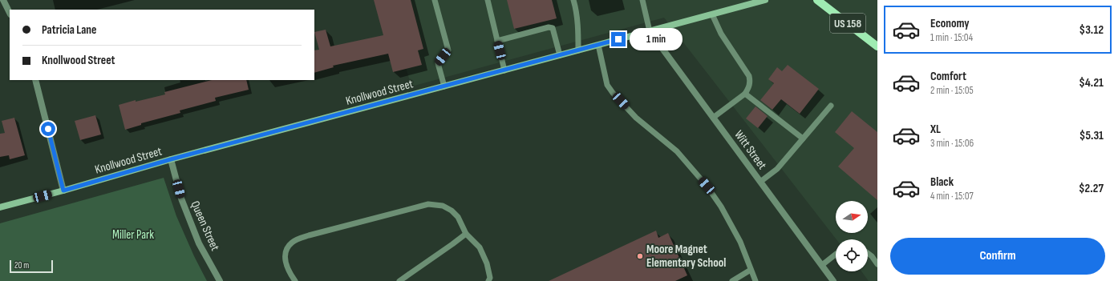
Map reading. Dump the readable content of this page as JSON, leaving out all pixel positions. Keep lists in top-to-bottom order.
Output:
{
  "streets": {
    "main road": ["US 158", "Knollwood Street"],
    "street": ["Witt Street", "Queen Street"]
  },
  "crossings": [
    ["Knollwood Street", "Witt Street"],
    ["Knollwood Street", "Queen Street"]
  ],
  "parks": ["Miller Park"],
  "places": ["Moore Magnet Elementary School"],
  "scale_bar": "20 m",
  "north": "right",
  "page": {
    "list": [
      {
        "name": "Economy",
        "note": "1 min · 15:04",
        "value": "$3.12"
      },
      {
        "name": "Comfort",
        "note": "2 min · 15:05",
        "value": "$4.21"
      },
      {
        "name": "XL",
        "note": "3 min · 15:06",
        "value": "$5.31"
      },
      {
        "name": "Black",
        "note": "4 min · 15:07",
        "value": "$2.27"
      }
    ],
    "banner": ["Patricia Lane", "Knollwood Street"],
    "bubble": "1 min",
    "buttons": "Confirm",
    "scale": "20 m"
  }
}
